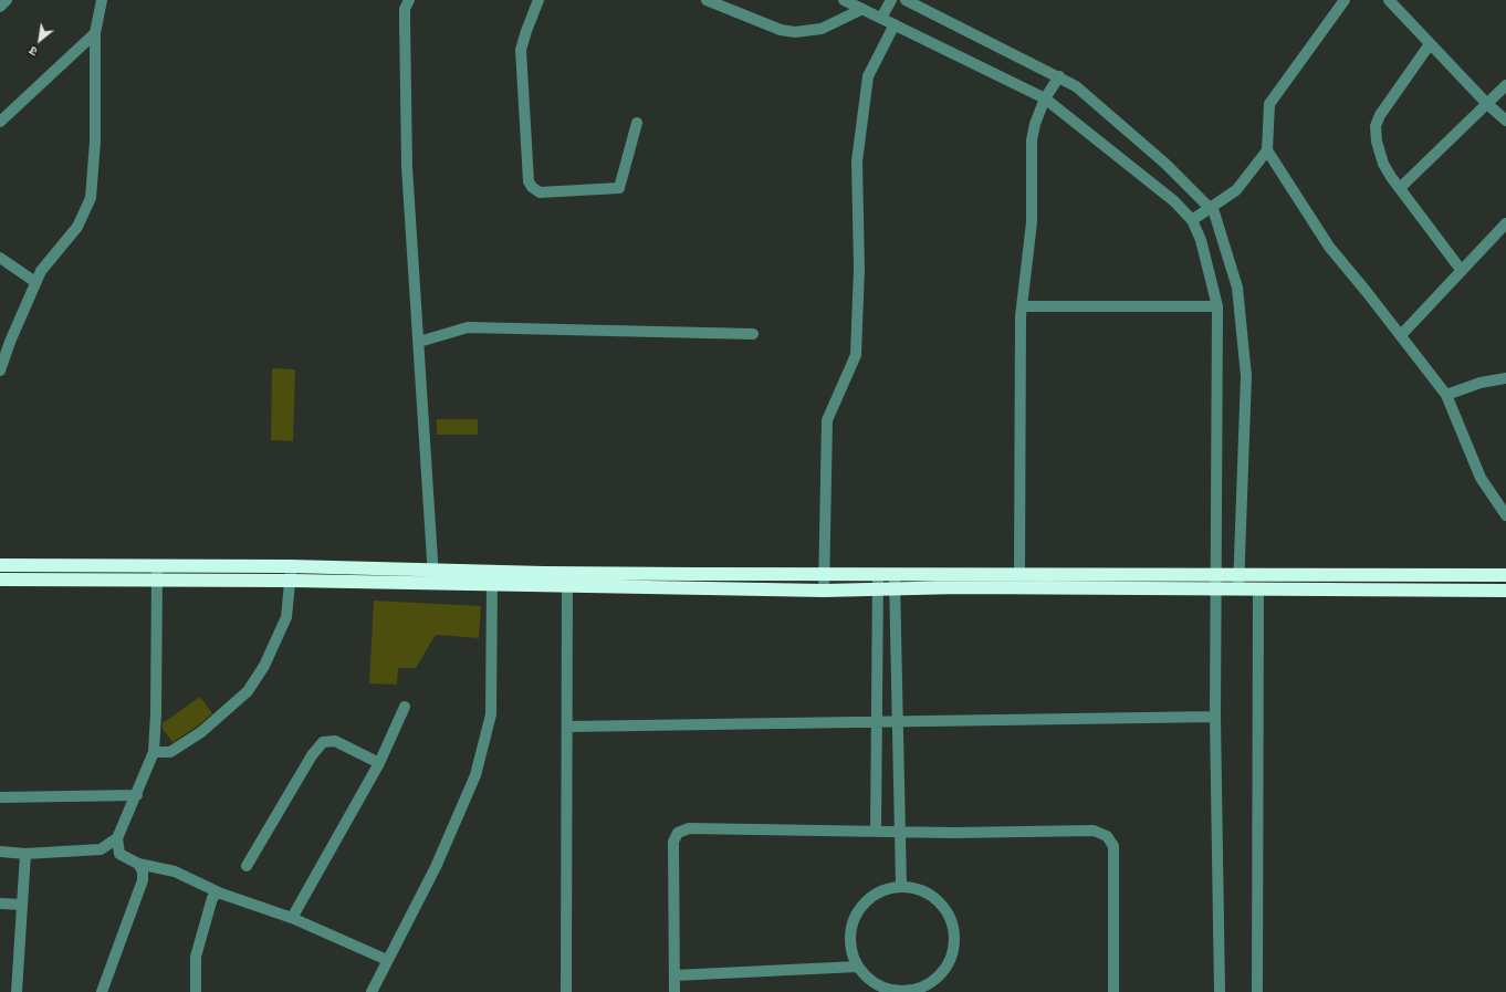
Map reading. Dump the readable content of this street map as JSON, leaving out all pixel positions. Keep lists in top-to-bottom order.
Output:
{
  "north": "bottom left"
}
